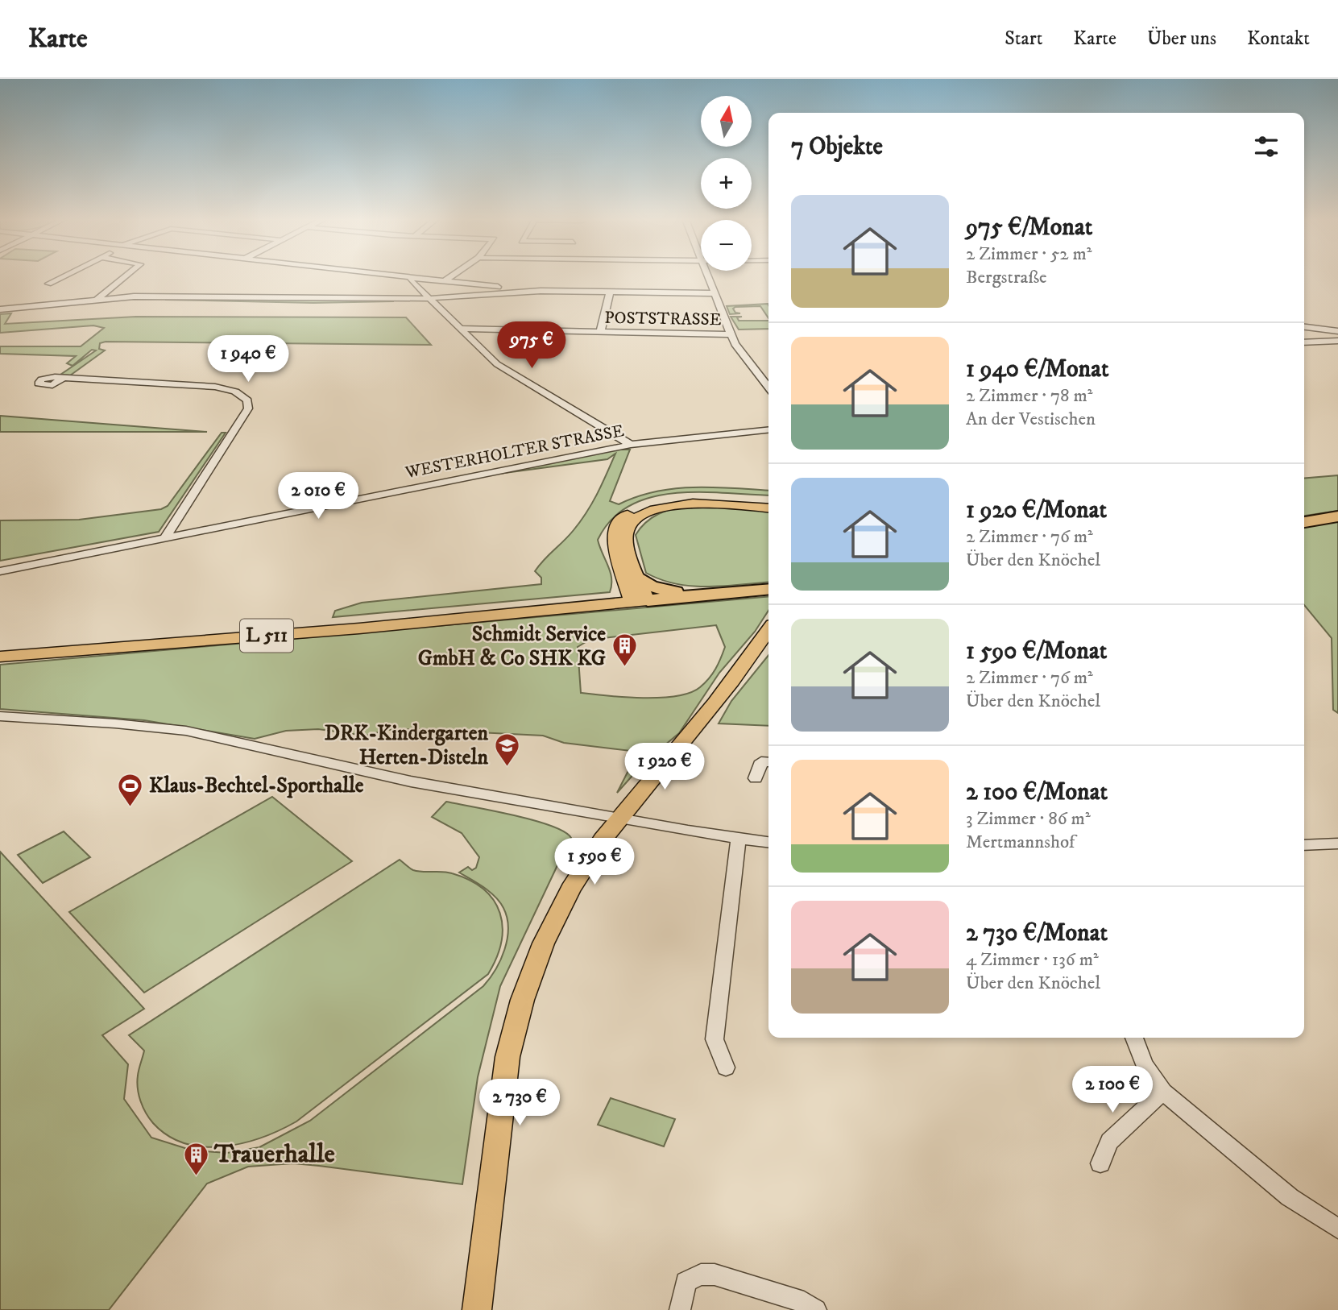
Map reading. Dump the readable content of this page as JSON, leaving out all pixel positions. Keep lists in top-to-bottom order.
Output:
{
  "streets": {
    "highway": ["L 511"],
    "street": ["POSTSTRASSE", "WESTERHOLTER STRASSE"]
  },
  "places": {
    "building": ["Schmidt Service GmbH & Co SHK KG", "Trauerhalle"],
    "school or university": ["DRK-Kindergarten Herten-Disteln"],
    "sports": ["Klaus-Bechtel-Sporthalle"]
  },
  "north": "top",
  "page": {
    "header": "Karte",
    "nav": [
      "Start",
      "Karte",
      "Über uns",
      "Kontakt"
    ],
    "map_buttons": ["+", "−"],
    "heading": "7 Objekte",
    "list": [
      {
        "name": "975 €/Monat",
        "note": "2 Zimmer · 52 m² · Bergstraße"
      },
      {
        "name": "1 940 €/Monat",
        "note": "2 Zimmer · 78 m² · An der Vestischen"
      },
      {
        "name": "1 920 €/Monat",
        "note": "2 Zimmer · 76 m² · Über den Knöchel"
      },
      {
        "name": "1 590 €/Monat",
        "note": "2 Zimmer · 76 m² · Über den Knöchel"
      },
      {
        "name": "2 100 €/Monat",
        "note": "3 Zimmer · 86 m² · Mertmannshof"
      },
      {
        "name": "2 730 €/Monat",
        "note": "4 Zimmer · 136 m² · Über den Knöchel"
      }
    ],
    "price": [
      "975 €",
      "1 940 €",
      "2 010 €",
      "1 920 €",
      "1 590 €",
      "2 100 €",
      "2 730 €"
    ]
  }
}
